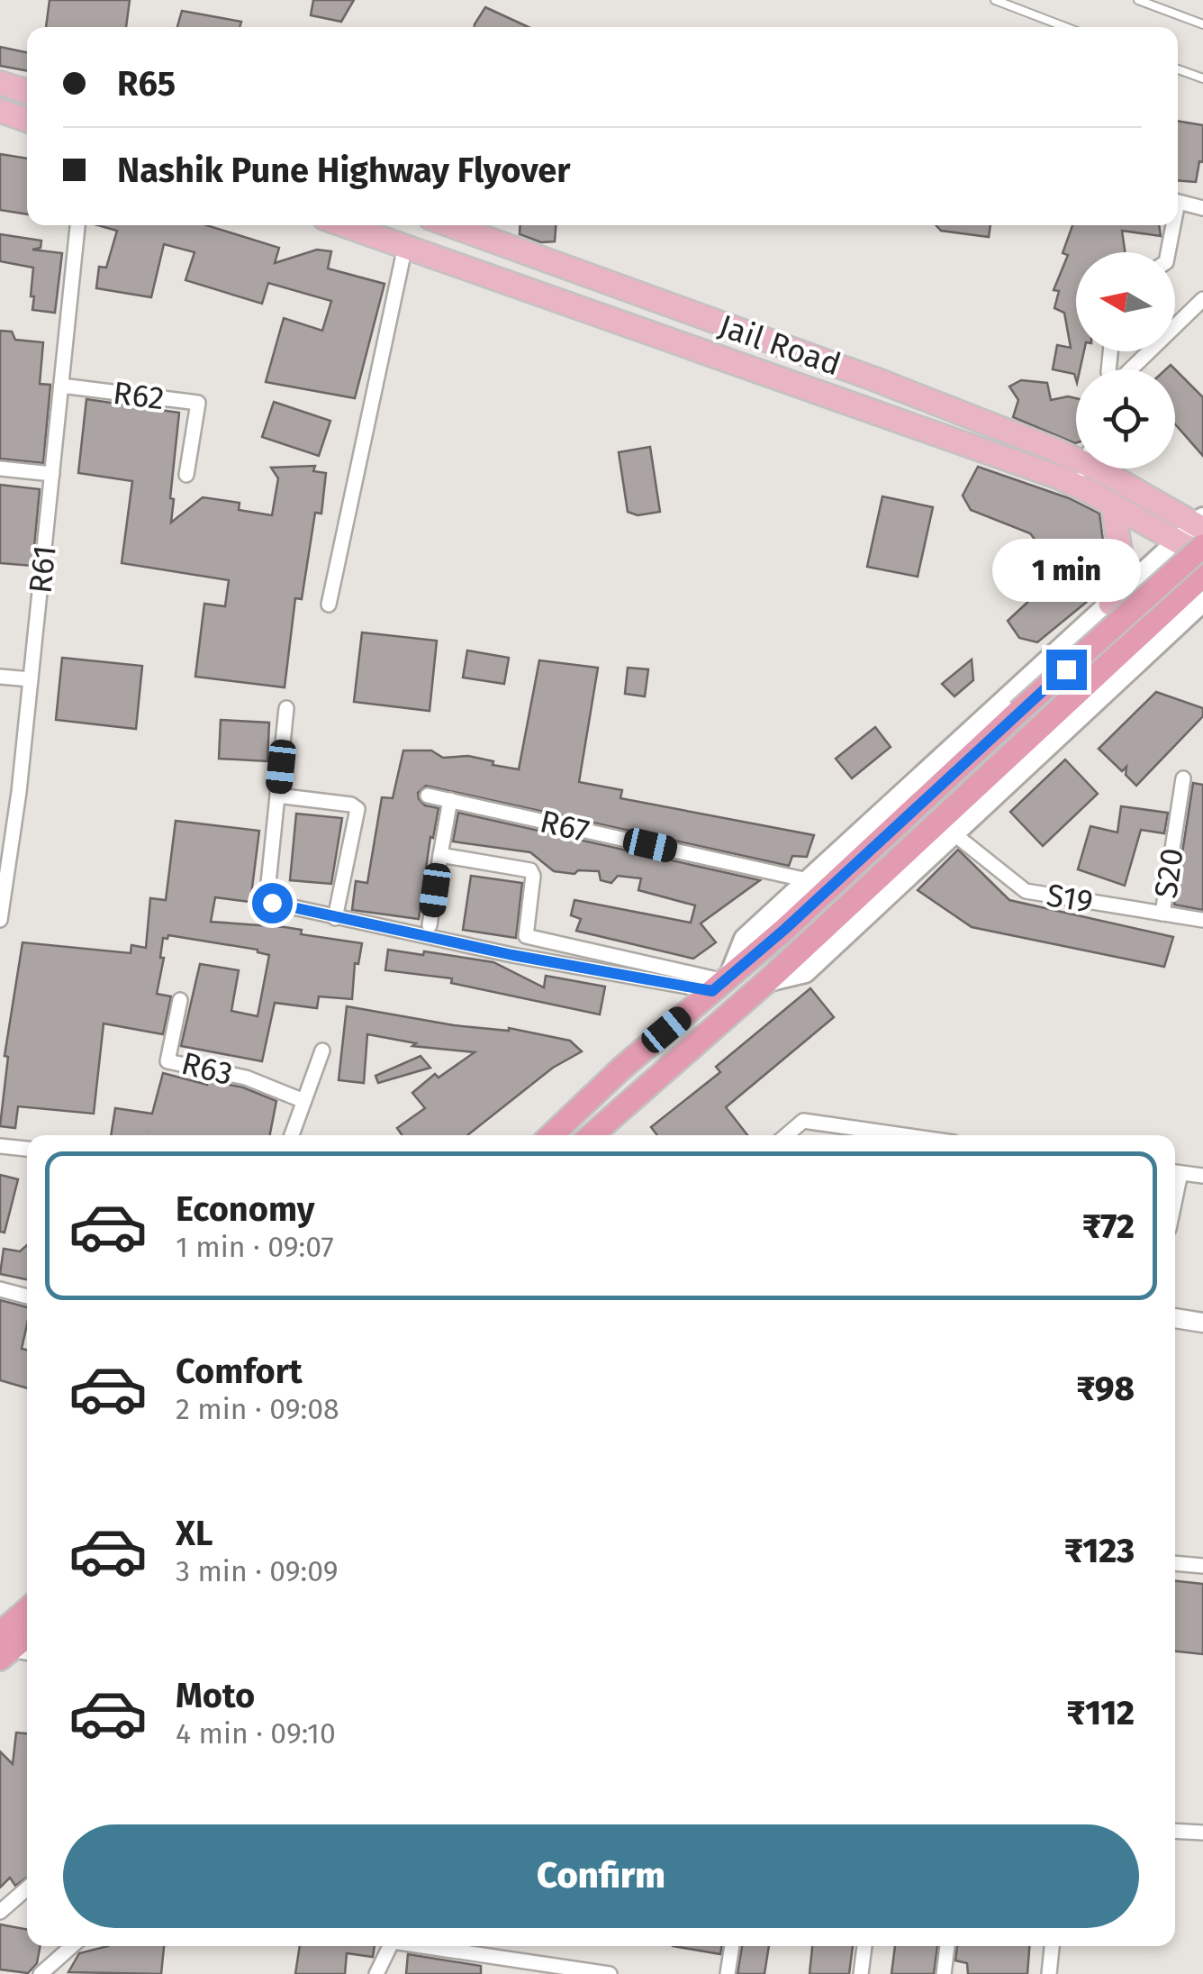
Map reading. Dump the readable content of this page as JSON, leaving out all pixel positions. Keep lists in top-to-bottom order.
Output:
{
  "streets": {
    "main road": ["Jail Road"],
    "street": [
      "R62",
      "R61",
      "R67",
      "S20",
      "S19",
      "R63"
    ]
  },
  "crossings": [
    ["R62", "R61"],
    ["S20", "S19"]
  ],
  "north": "left",
  "page": {
    "banner": ["R65", "Nashik Pune Highway Flyover"],
    "bubble": "1 min",
    "list": [
      {
        "name": "Economy",
        "note": "1 min · 09:07",
        "value": "₹72"
      },
      {
        "name": "Comfort",
        "note": "2 min · 09:08",
        "value": "₹98"
      },
      {
        "name": "XL",
        "note": "3 min · 09:09",
        "value": "₹123"
      },
      {
        "name": "Moto",
        "note": "4 min · 09:10",
        "value": "₹112"
      }
    ],
    "buttons": "Confirm"
  }
}
